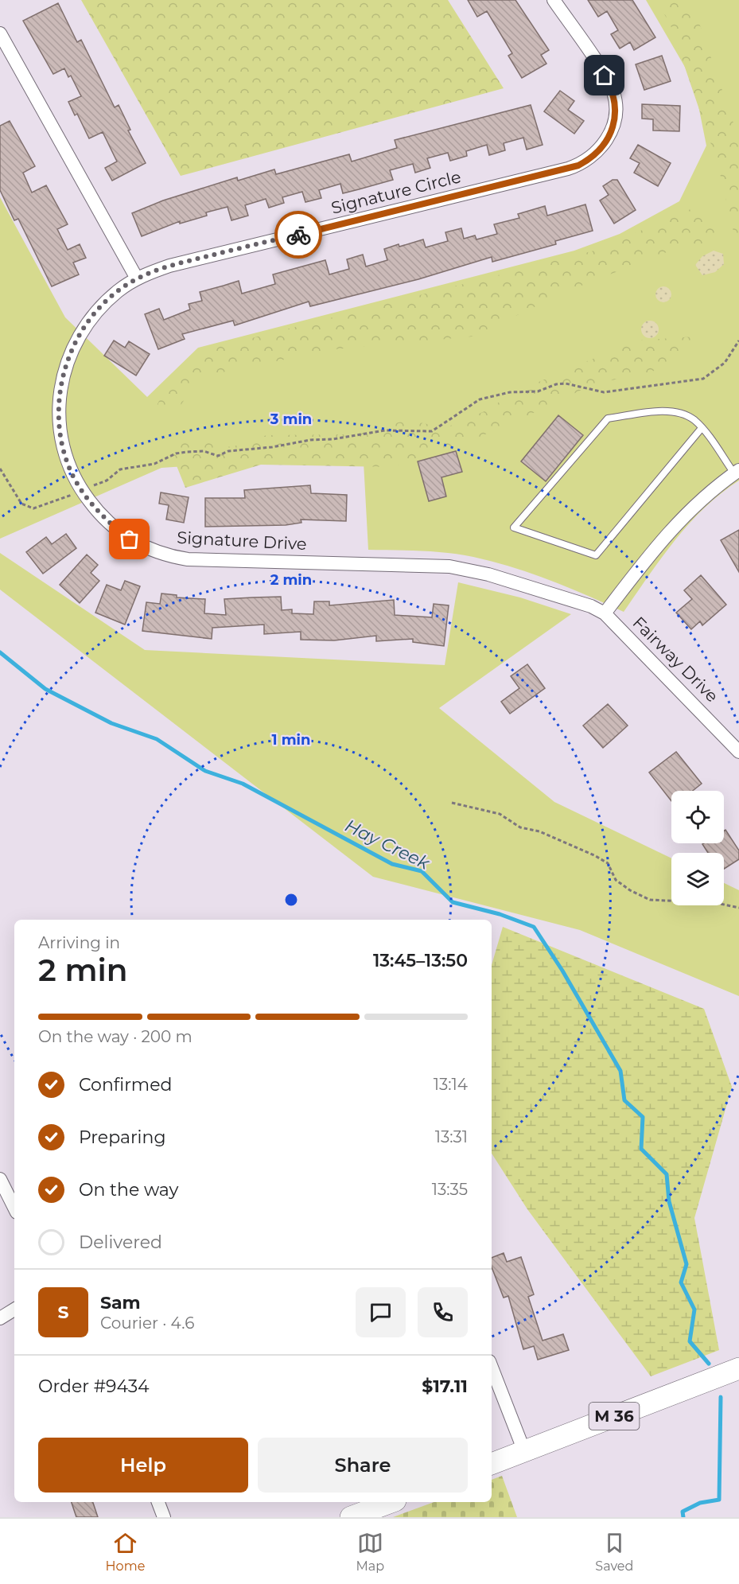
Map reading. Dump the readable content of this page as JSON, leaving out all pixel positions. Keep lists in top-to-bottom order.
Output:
{
  "streets": {
    "main road": ["M 36"],
    "street": ["Signature Circle", "Signature Drive", "Fairway Drive"]
  },
  "crossings": [
    ["Signature Circle", "Signature Drive"],
    ["Signature Drive", "Fairway Drive"]
  ],
  "water": ["Hay Creek"],
  "page": {
    "heading": ["2 min", "Arriving in", "13:45–13:50"],
    "panel": [
      "Sam",
      "Courier · 4.6",
      "Order #9434",
      "$17.11"
    ],
    "bar": "On the way · 200 m",
    "list": [
      ["Confirmed", "13:14"],
      ["Preparing", "13:31"],
      ["On the way", "13:35"],
      "Delivered"
    ],
    "round": "S",
    "buttons": ["Help", "Share"],
    "tabs": ["Home", "Map", "Saved"]
  },
  "rings": ["3 min", "2 min", "1 min"]
}
